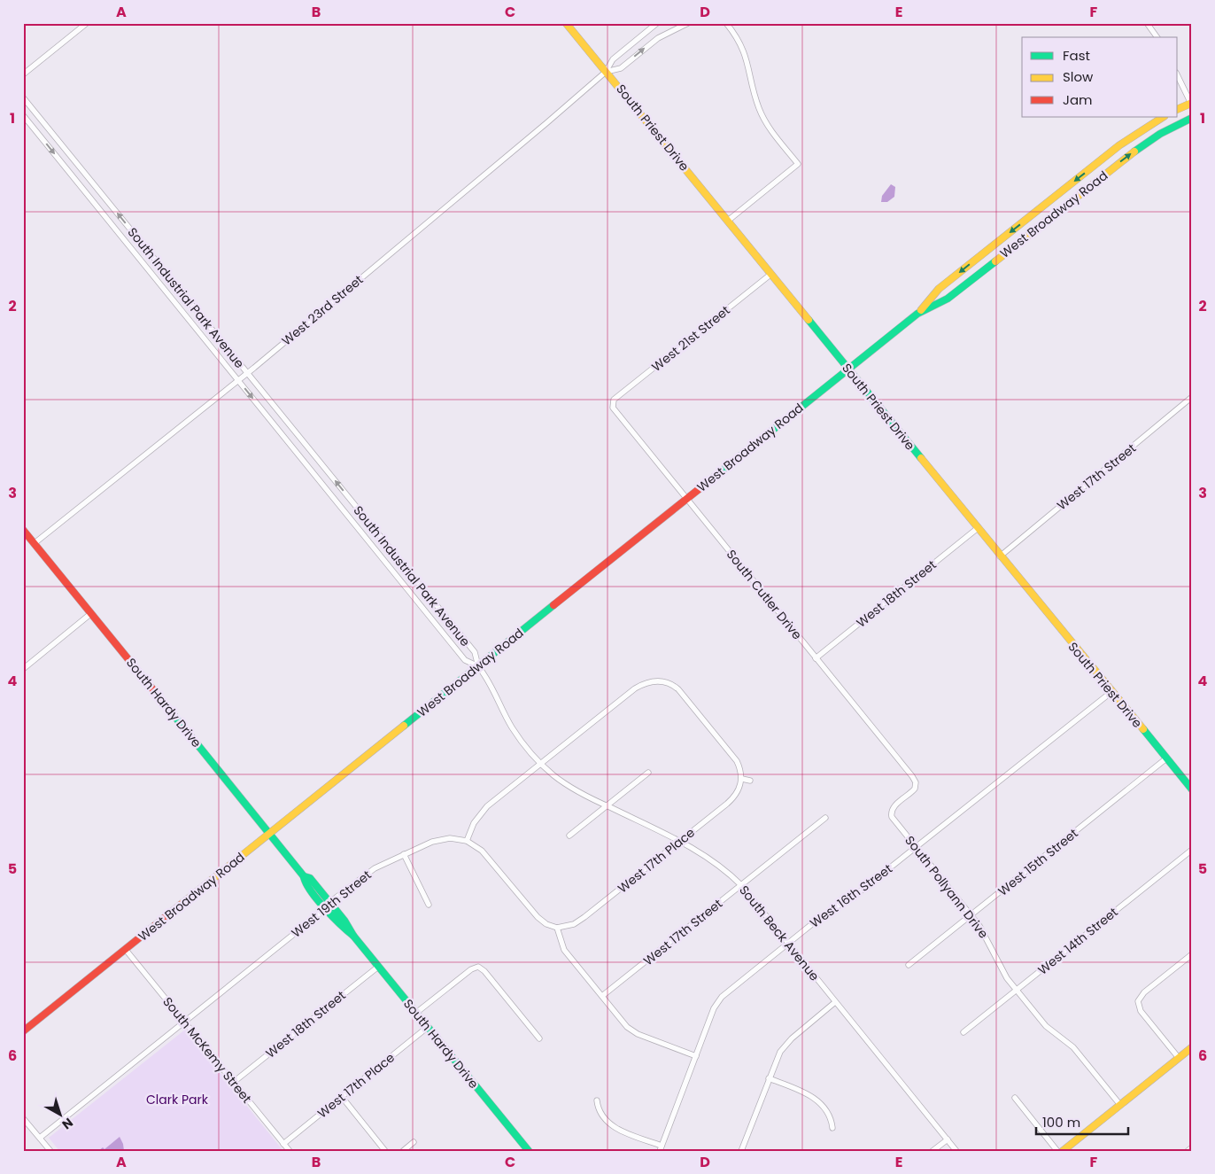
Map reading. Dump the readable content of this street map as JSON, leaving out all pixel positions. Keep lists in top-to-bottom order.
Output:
{
  "streets": {
    "main road": ["South Priest Drive", "West Broadway Road", "South Hardy Drive"],
    "street": [
      "South Industrial Park Avenue",
      "West 23rd Street",
      "West 21st Street",
      "West 17th Street",
      "West 18th Street",
      "South Cutler Drive",
      "West 17th Place",
      "West 15th Street",
      "South Pollyann Drive",
      "West 16th Street",
      "West 19th Street",
      "South Beck Avenue",
      "West 14th Street",
      "South McKemy Street"
    ]
  },
  "crossings": [
    ["South Priest Drive", "West Broadway Road"],
    ["South Priest Drive", "West 23rd Street"],
    ["South Priest Drive", "West 21st Street"],
    ["South Priest Drive", "West 17th Street"],
    ["South Priest Drive", "West 18th Street"],
    ["South Priest Drive", "West 15th Street"],
    ["South Priest Drive", "West 16th Street"],
    ["West Broadway Road", "South Industrial Park Avenue"],
    ["West Broadway Road", "South Cutler Drive"],
    ["West Broadway Road", "South Hardy Drive"],
    ["West Broadway Road", "South Beck Avenue"],
    ["West Broadway Road", "South McKemy Street"],
    ["South Industrial Park Avenue", "West 23rd Street"],
    ["South Industrial Park Avenue", "South Beck Avenue"],
    ["West 23rd Street", "South Hardy Drive"],
    ["West 21st Street", "South Cutler Drive"],
    ["West 17th Street", "South Beck Avenue"],
    ["West 18th Street", "South Cutler Drive"],
    ["West 18th Street", "South Hardy Drive"],
    ["West 18th Street", "South McKemy Street"],
    ["South Cutler Drive", "South Pollyann Drive"],
    ["South Hardy Drive", "West 17th Place"],
    ["South Hardy Drive", "West 19th Street"],
    ["West 17th Place", "South Beck Avenue"],
    ["West 17th Place", "South McKemy Street"],
    ["West 15th Street", "South Pollyann Drive"],
    ["South Pollyann Drive", "West 16th Street"],
    ["South Pollyann Drive", "West 14th Street"],
    ["West 16th Street", "South Beck Avenue"],
    ["West 19th Street", "South McKemy Street"]
  ],
  "parks": ["Clark Park"],
  "legend": ["Fast", "Slow", "Jam"],
  "scale_bar": "100 m",
  "north": "bottom right",
  "grid": {
    "columns": [
      "A",
      "B",
      "C",
      "D",
      "E",
      "F"
    ],
    "rows": [
      "1",
      "2",
      "3",
      "4",
      "5",
      "6"
    ]
  }
}
